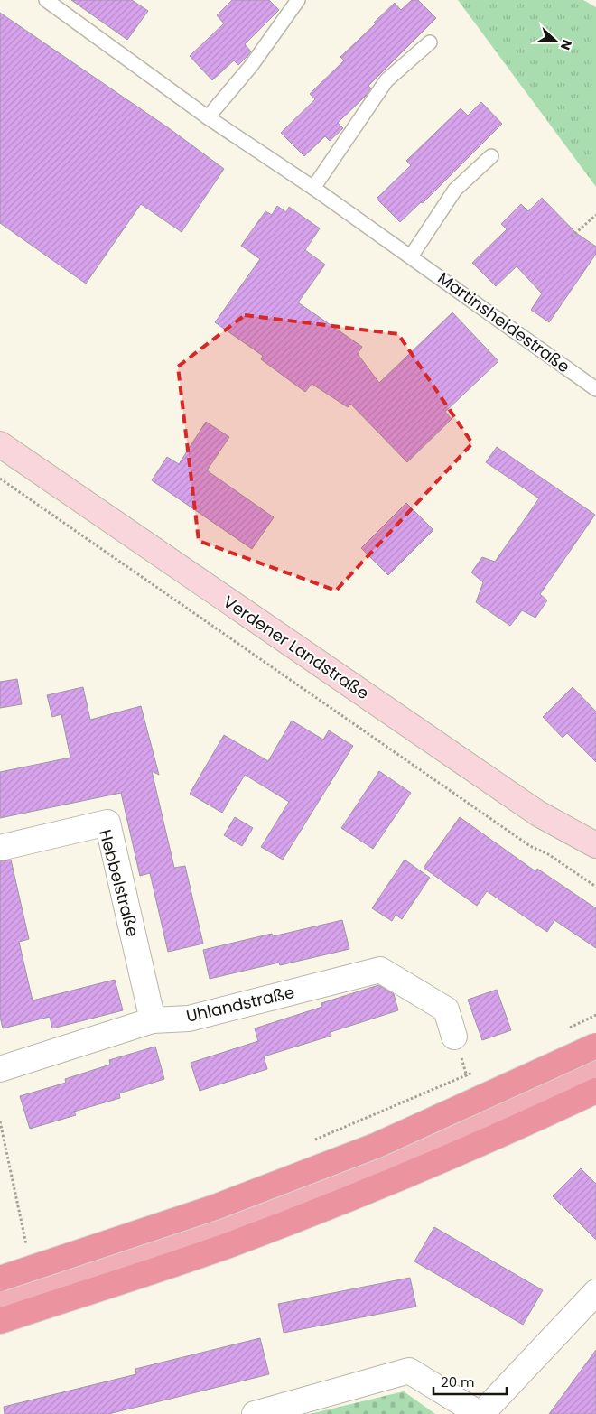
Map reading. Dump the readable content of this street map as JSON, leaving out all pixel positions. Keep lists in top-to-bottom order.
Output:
{
  "streets": {
    "main road": ["Verdener Landstraße"],
    "street": ["Hebbelstraße", "Uhlandstraße"],
    "lane": ["Martinsheidestraße"]
  },
  "crossings": [
    ["Hebbelstraße", "Uhlandstraße"]
  ],
  "scale_bar": "20 m",
  "north": "right"
}
